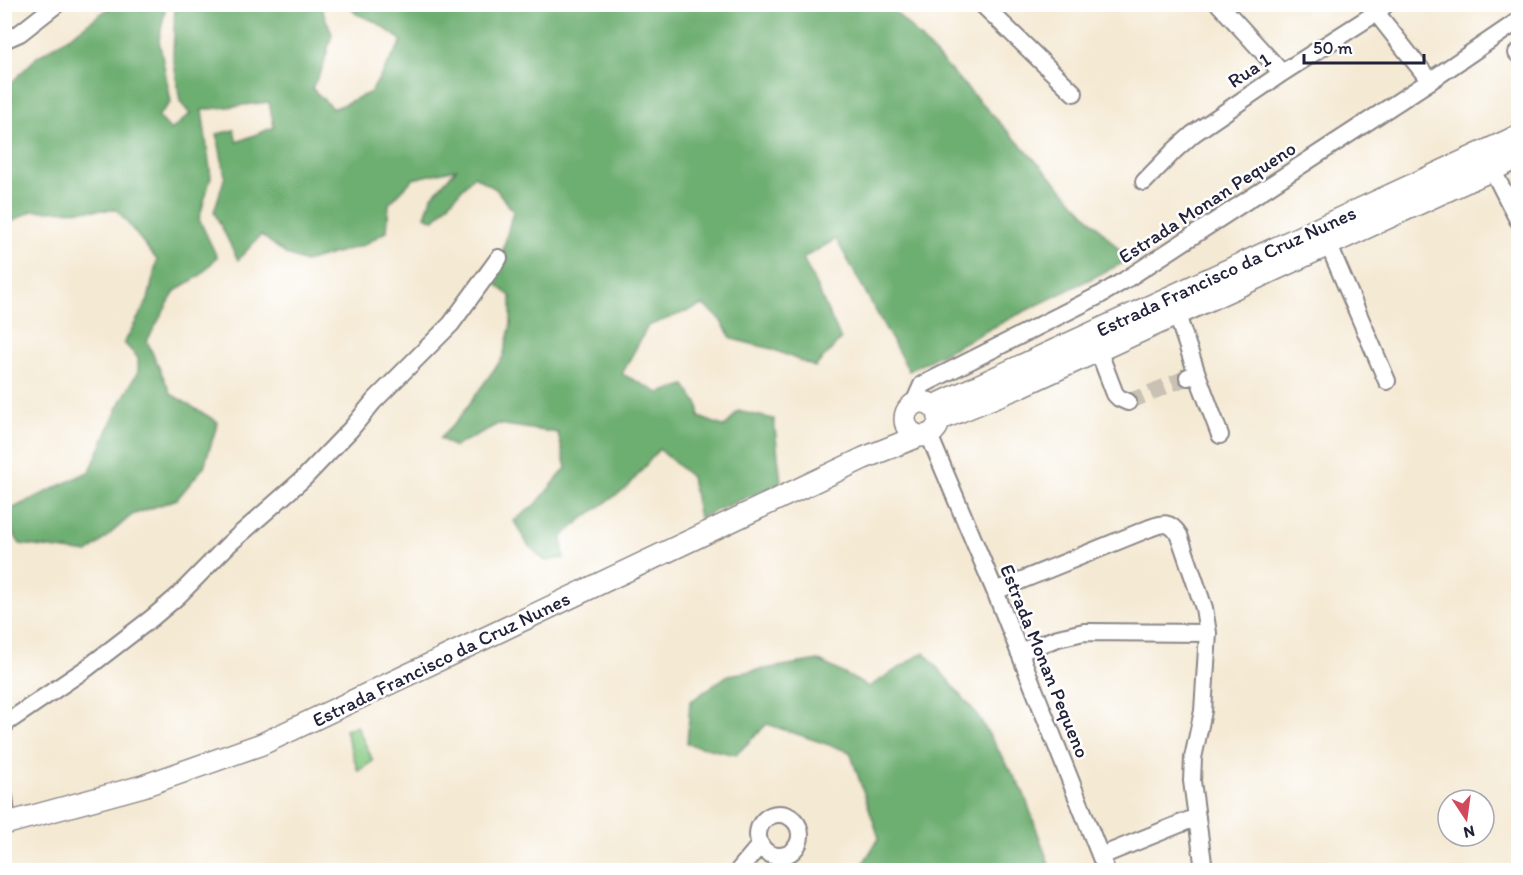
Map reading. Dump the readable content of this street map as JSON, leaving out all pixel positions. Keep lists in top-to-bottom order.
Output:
{
  "streets": {
    "main road": ["Estrada Francisco da Cruz Nunes"],
    "street": ["Rua 1", "Estrada Monan Pequeno"]
  },
  "crossings": [
    ["Estrada Monan Pequeno", "Estrada Francisco da Cruz Nunes"]
  ],
  "scale_bar": "50 m",
  "north": "bottom"
}
